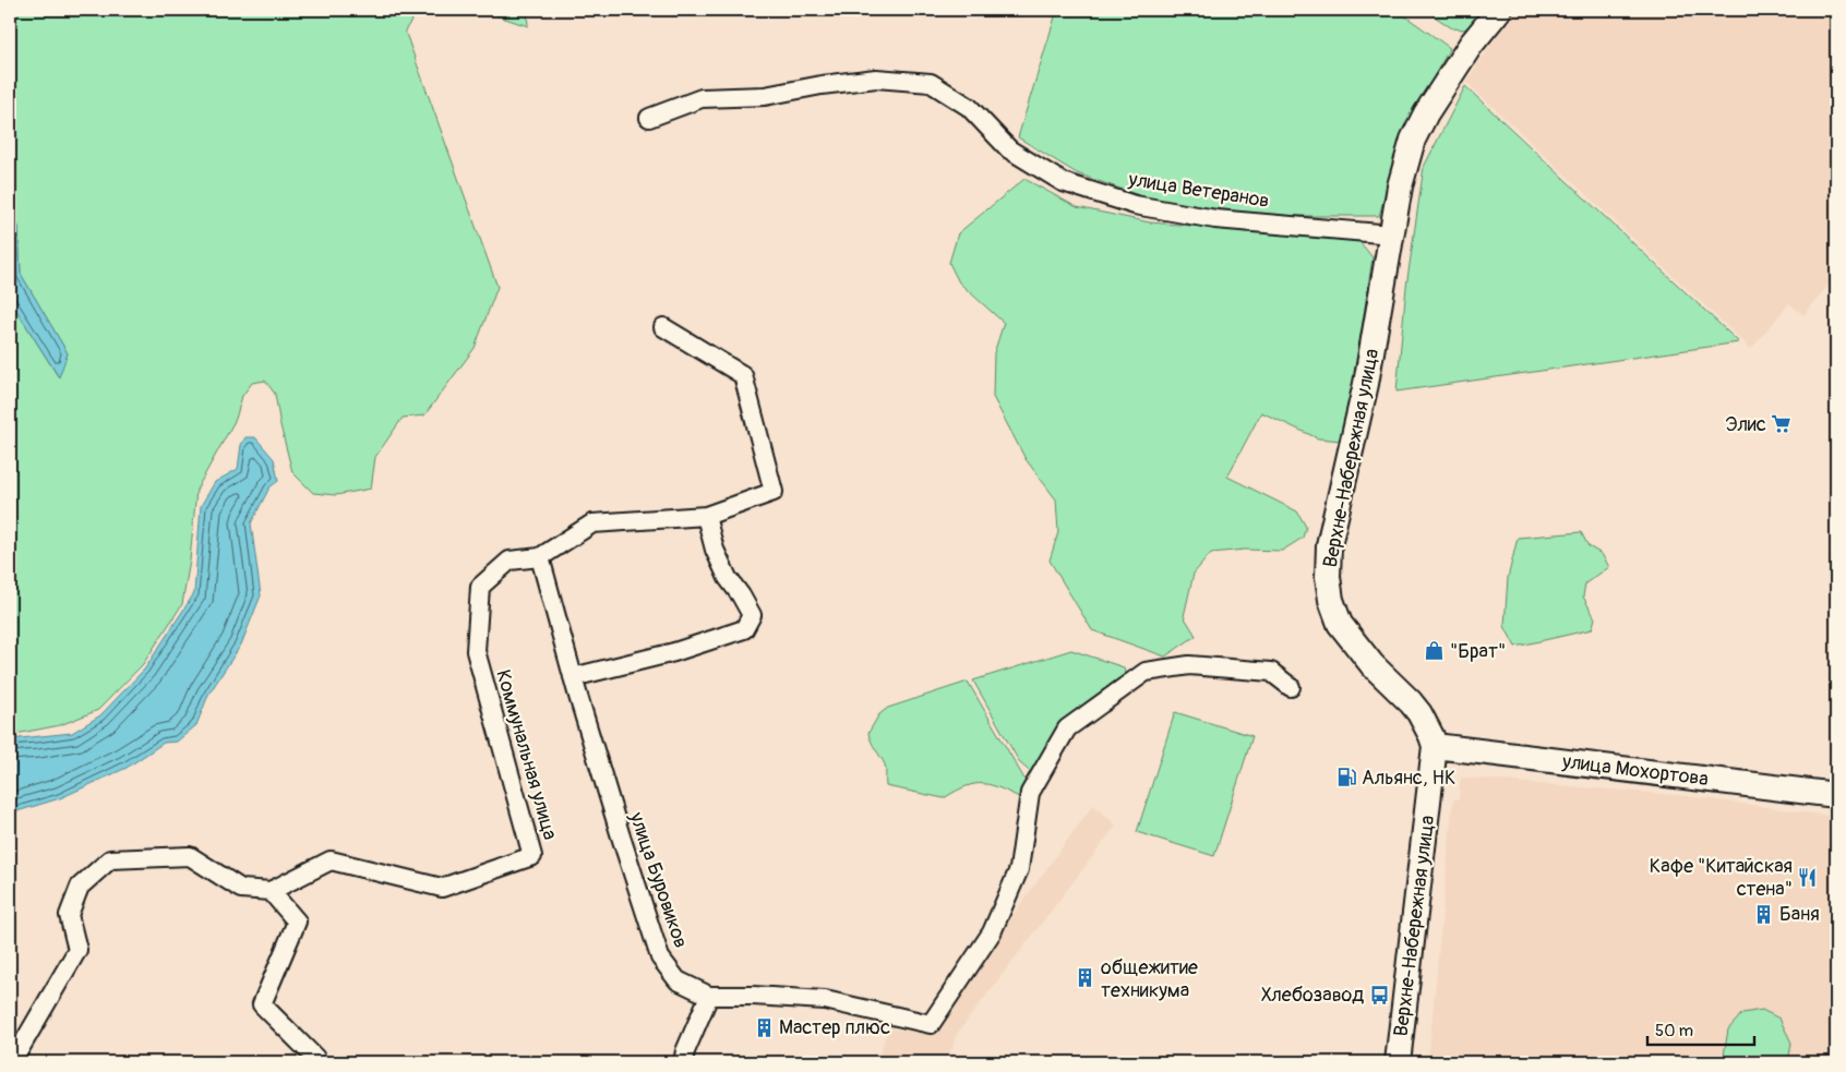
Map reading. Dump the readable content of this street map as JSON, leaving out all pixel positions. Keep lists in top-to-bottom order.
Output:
{
  "streets": {
    "street": [
      "улица Ветеранов",
      "Верхне-Набережная улица",
      "Коммунальная улица",
      "улица Мохортова",
      "улица Буровиков"
    ]
  },
  "crossings": [
    ["улица Ветеранов", "Верхне-Набережная улица"],
    ["Верхне-Набережная улица", "улица Мохортова"],
    ["Коммунальная улица", "улица Буровиков"]
  ],
  "places": {
    "supermarket": ["Элис"],
    "shop": ["\"Брат\""],
    "fuel station": ["Альянс, НК"],
    "restaurant": ["Кафе \"Китайская стена\""],
    "building": ["Баня", "общежитие техникума", "Мастер плюс"],
    "bus stop": ["Хлебозавод"]
  },
  "scale_bar": "50 m"
}
